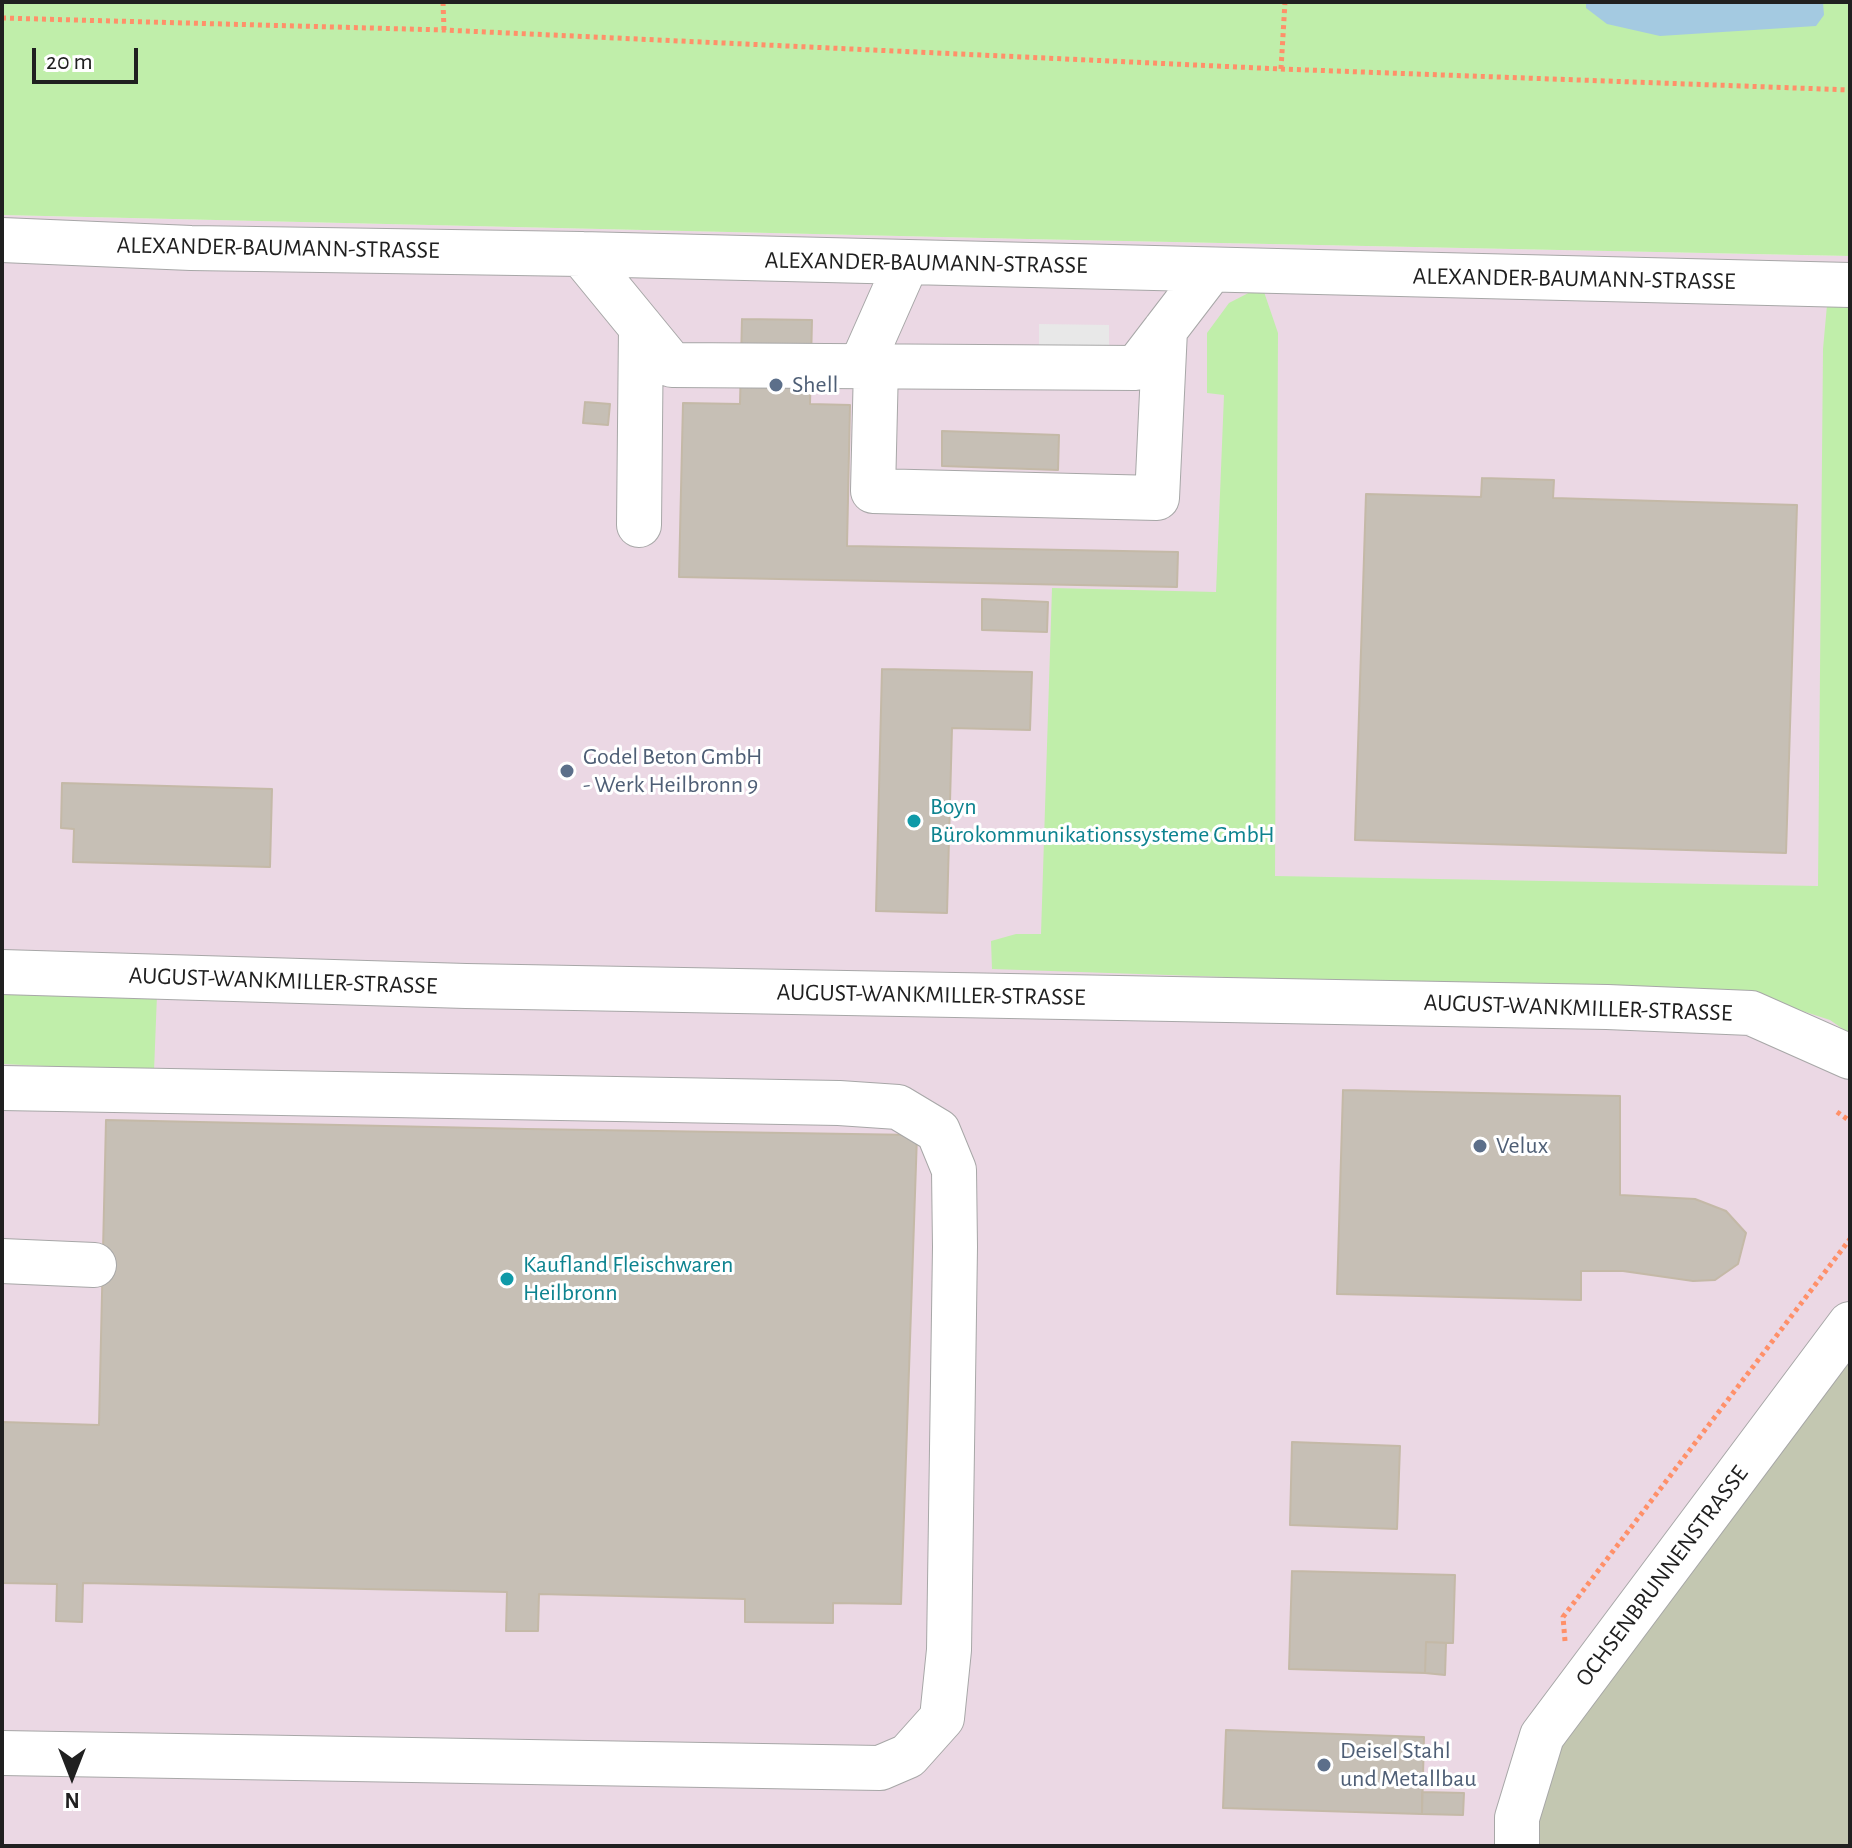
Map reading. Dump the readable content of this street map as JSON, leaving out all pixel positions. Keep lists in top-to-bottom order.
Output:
{
  "streets": {
    "street": ["ALEXANDER-BAUMANN-STRASSE", "AUGUST-WANKMILLER-STRASSE", "OCHSENBRUNNENSTRASSE"]
  },
  "places": [
    "Shell",
    "Godel Beton GmbH - Werk Heilbronn 9",
    "Boyn Bürokommunikationssysteme GmbH",
    "Velux",
    "Kaufland Fleischwaren Heilbronn",
    "Deisel Stahl und Metallbau"
  ],
  "scale_bar": "20 m",
  "north": "bottom"
}
